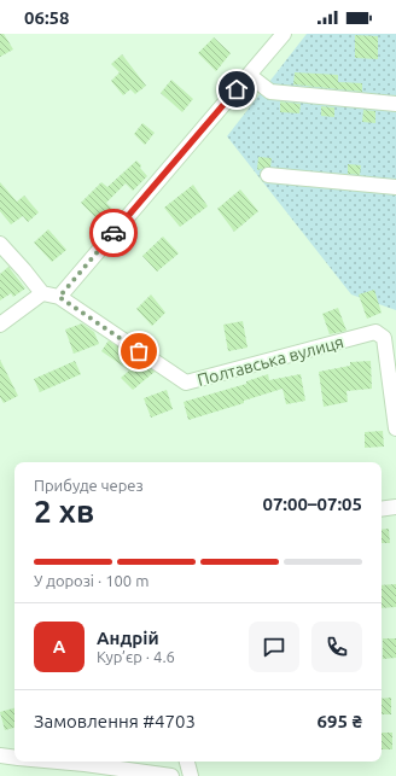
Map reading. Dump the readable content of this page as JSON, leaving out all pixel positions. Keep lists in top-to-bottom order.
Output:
{
  "streets": {
    "street": ["Полтавська вулиця"]
  },
  "page": {
    "status": "06:58",
    "heading": ["2 хв", "Прибуде через", "07:00–07:05"],
    "panel": [
      "Андрій",
      "Кур’єр · 4.6",
      "Замовлення #4703",
      "695 ₴"
    ],
    "bar": "У дорозі · 100 m",
    "round": "А"
  }
}
